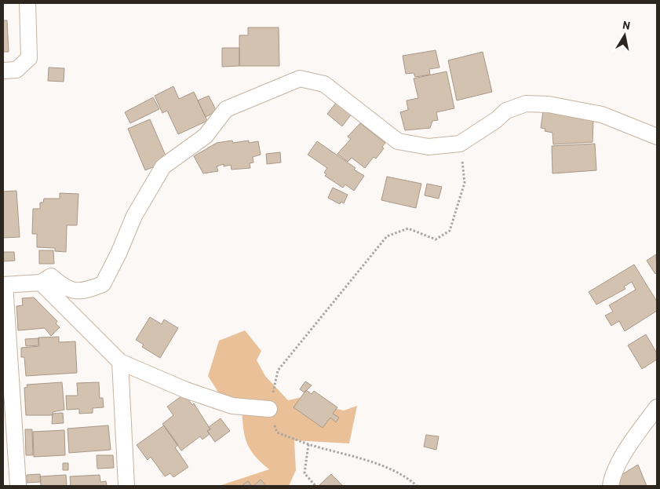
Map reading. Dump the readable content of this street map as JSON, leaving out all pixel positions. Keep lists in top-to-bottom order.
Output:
{
  "north": "top"
}
